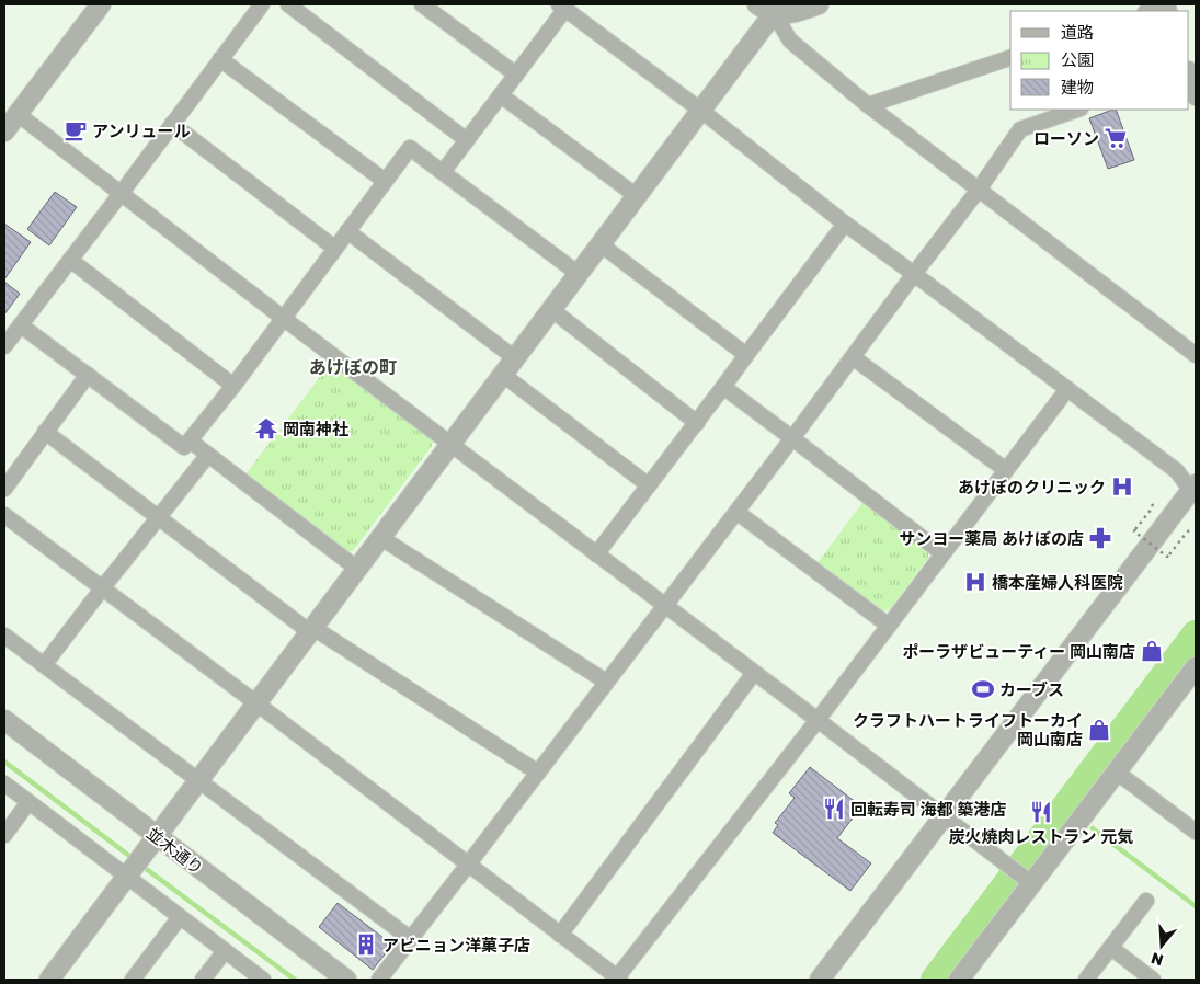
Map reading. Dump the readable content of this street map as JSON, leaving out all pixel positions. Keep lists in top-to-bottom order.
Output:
{
  "streets": {
    "street": ["並木通り"]
  },
  "districts": ["あけぼの町"],
  "places": {
    "cafe": ["アンリュール"],
    "supermarket": ["ローソン"],
    "temple": ["岡南神社"],
    "hospital": ["あけぼのクリニック", "橋本産婦人科医院"],
    "pharmacy": ["サンヨー薬局 あけぼの店"],
    "shop": ["ポーラザビューティー 岡山南店", "クラフトハートライフトーカイ 岡山南店"],
    "sports": ["カーブス"],
    "restaurant": ["回転寿司 海都 築港店", "炭火焼肉レストラン 元気"],
    "building": ["アビニョン洋菓子店"]
  },
  "legend": ["道路", "公園", "建物"],
  "north": "bottom"
}
